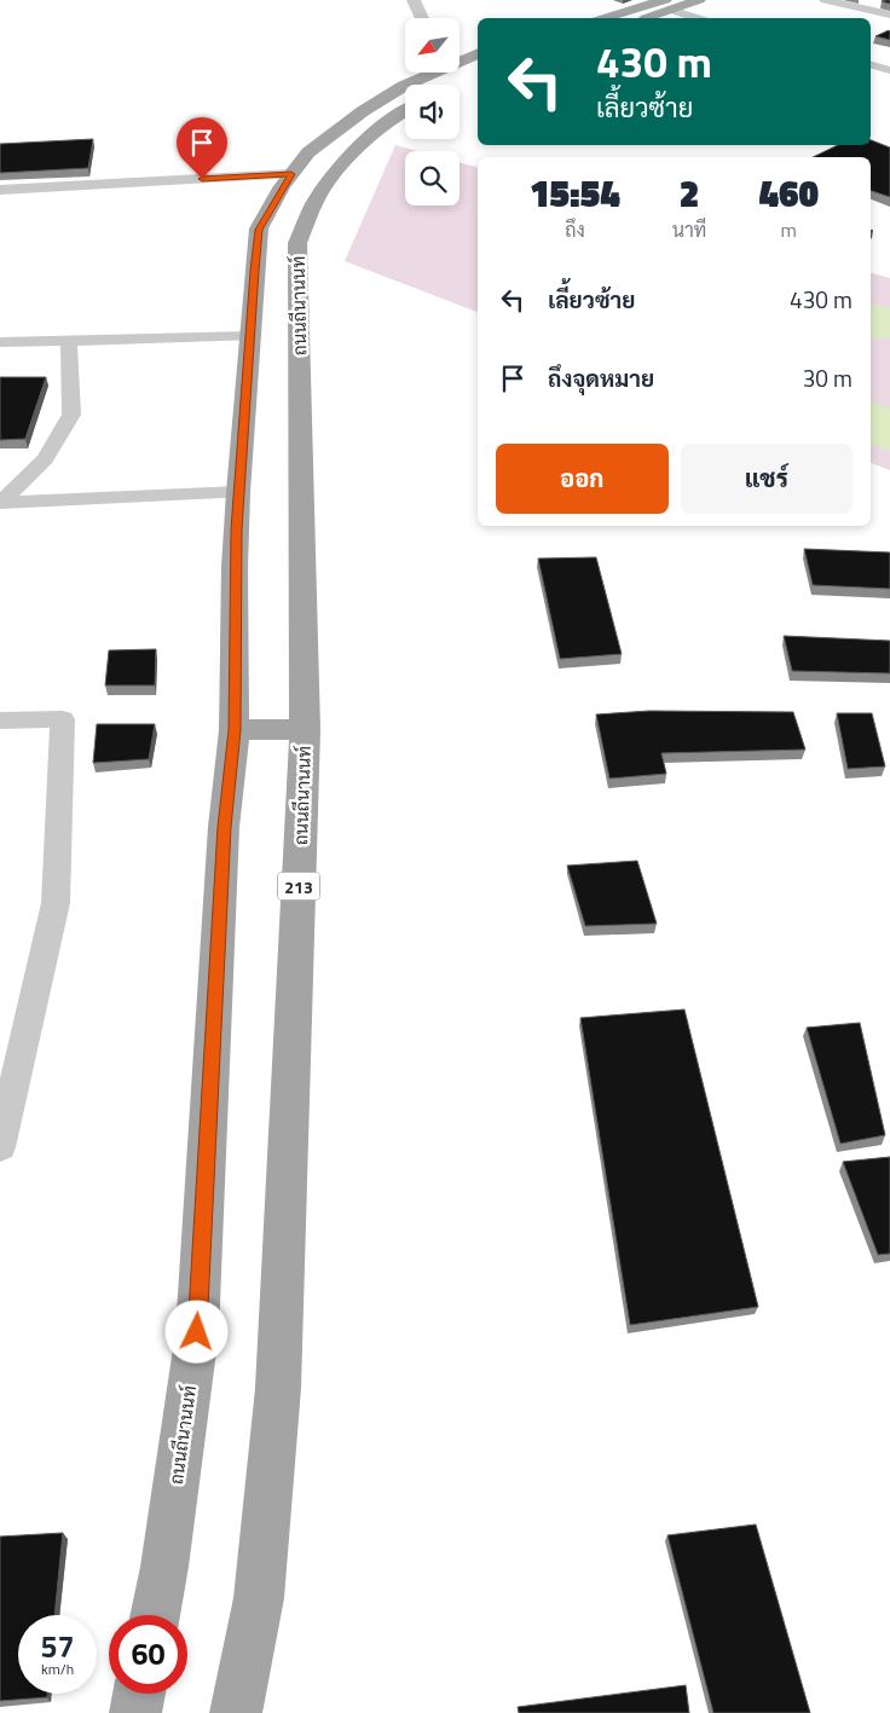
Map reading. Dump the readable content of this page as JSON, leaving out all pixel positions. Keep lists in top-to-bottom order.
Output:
{
  "streets": {
    "main road": ["ถนนถีนานนท์", "213"]
  },
  "north": "bottom left",
  "page": {
    "turn": ["430 m", "เลี้ยวซ้าย"],
    "eta": [
      "15:54",
      "ถึง",
      "2",
      "นาที",
      "460",
      "m"
    ],
    "list": [
      {
        "name": "เลี้ยวซ้าย",
        "value": "430 m"
      },
      {
        "name": "ถึงจุดหมาย",
        "value": "30 m"
      }
    ],
    "buttons": ["ออก", "แชร์"],
    "speed": "57 km/h",
    "limit": "60"
  }
}
